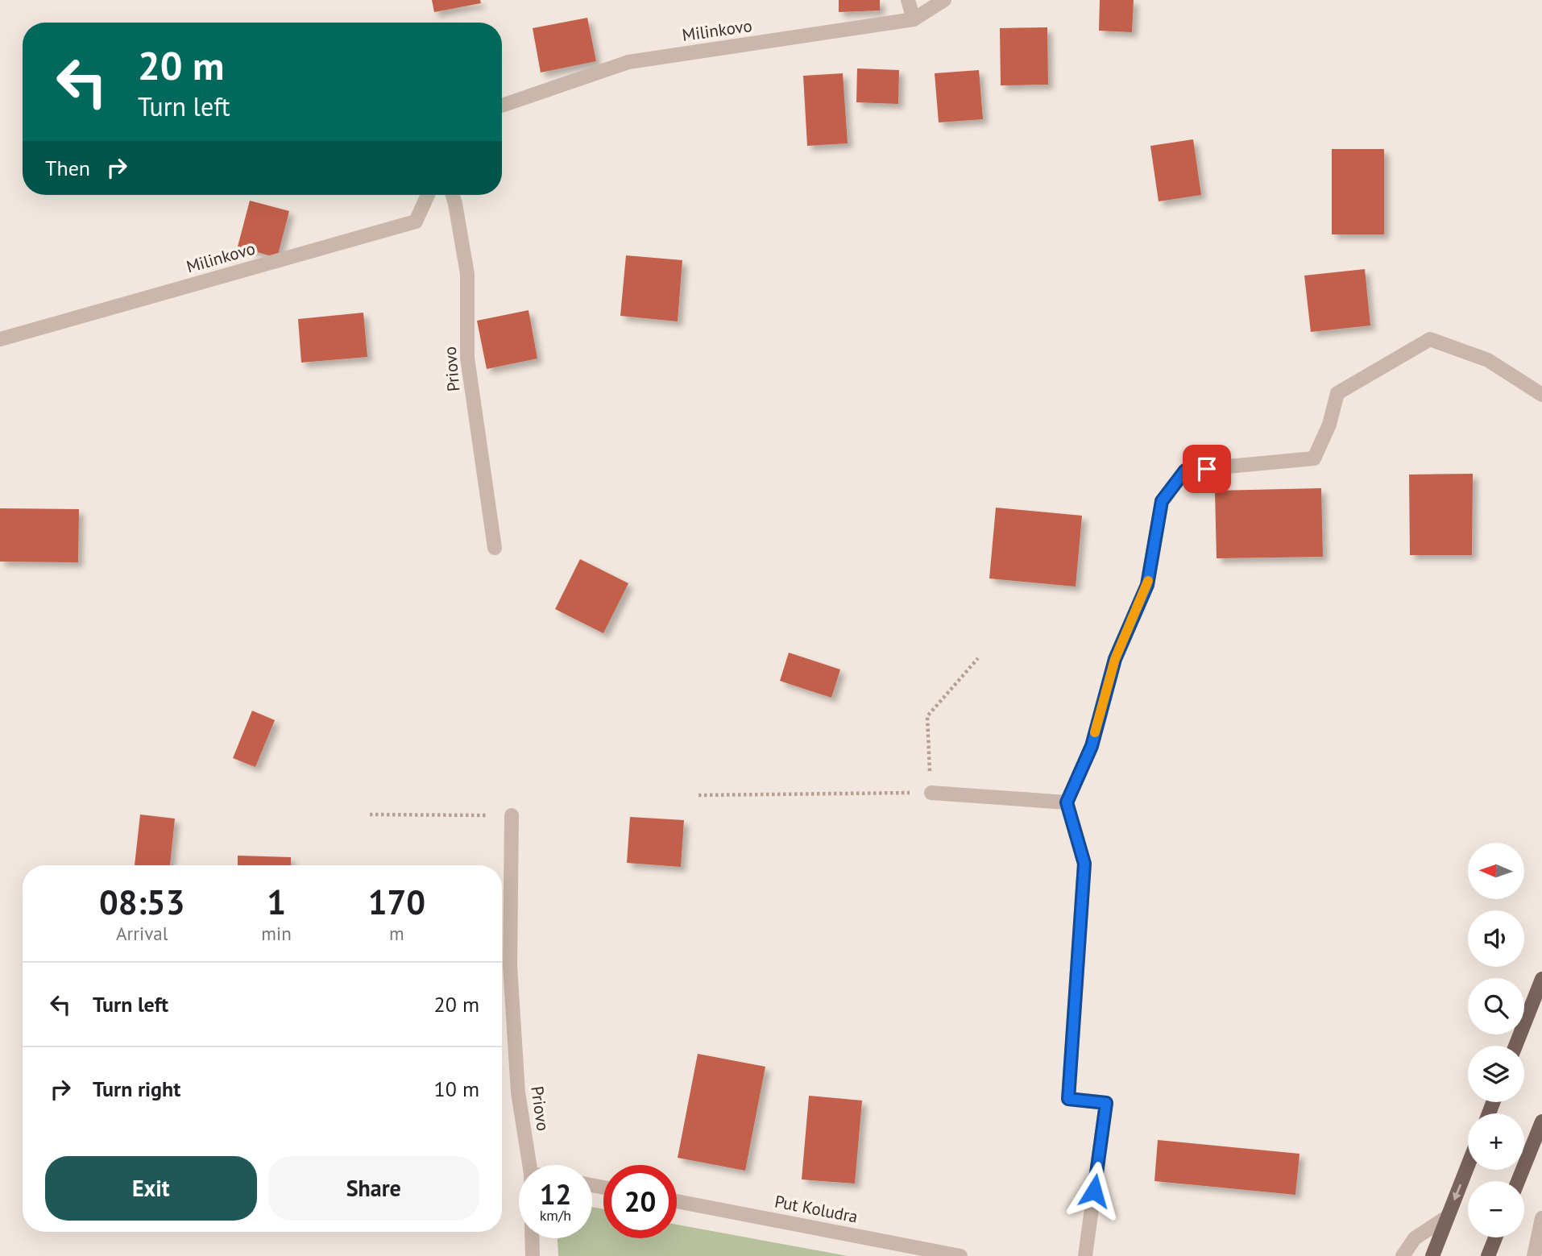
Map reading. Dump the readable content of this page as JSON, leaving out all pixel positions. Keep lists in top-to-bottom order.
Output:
{
  "streets": {
    "street": ["Milinkovo", "Priovo", "Put Koludra"]
  },
  "north": "left",
  "page": {
    "turn": ["20 m", "Turn left"],
    "then": "Then",
    "map_buttons": ["+", "−"],
    "eta": [
      "08:53",
      "Arrival",
      "1",
      "min",
      "170",
      "m"
    ],
    "list": [
      {
        "name": "Turn left",
        "value": "20 m"
      },
      {
        "name": "Turn right",
        "value": "10 m"
      }
    ],
    "buttons": ["Exit", "Share"],
    "speed": "12 km/h",
    "limit": "20"
  }
}
